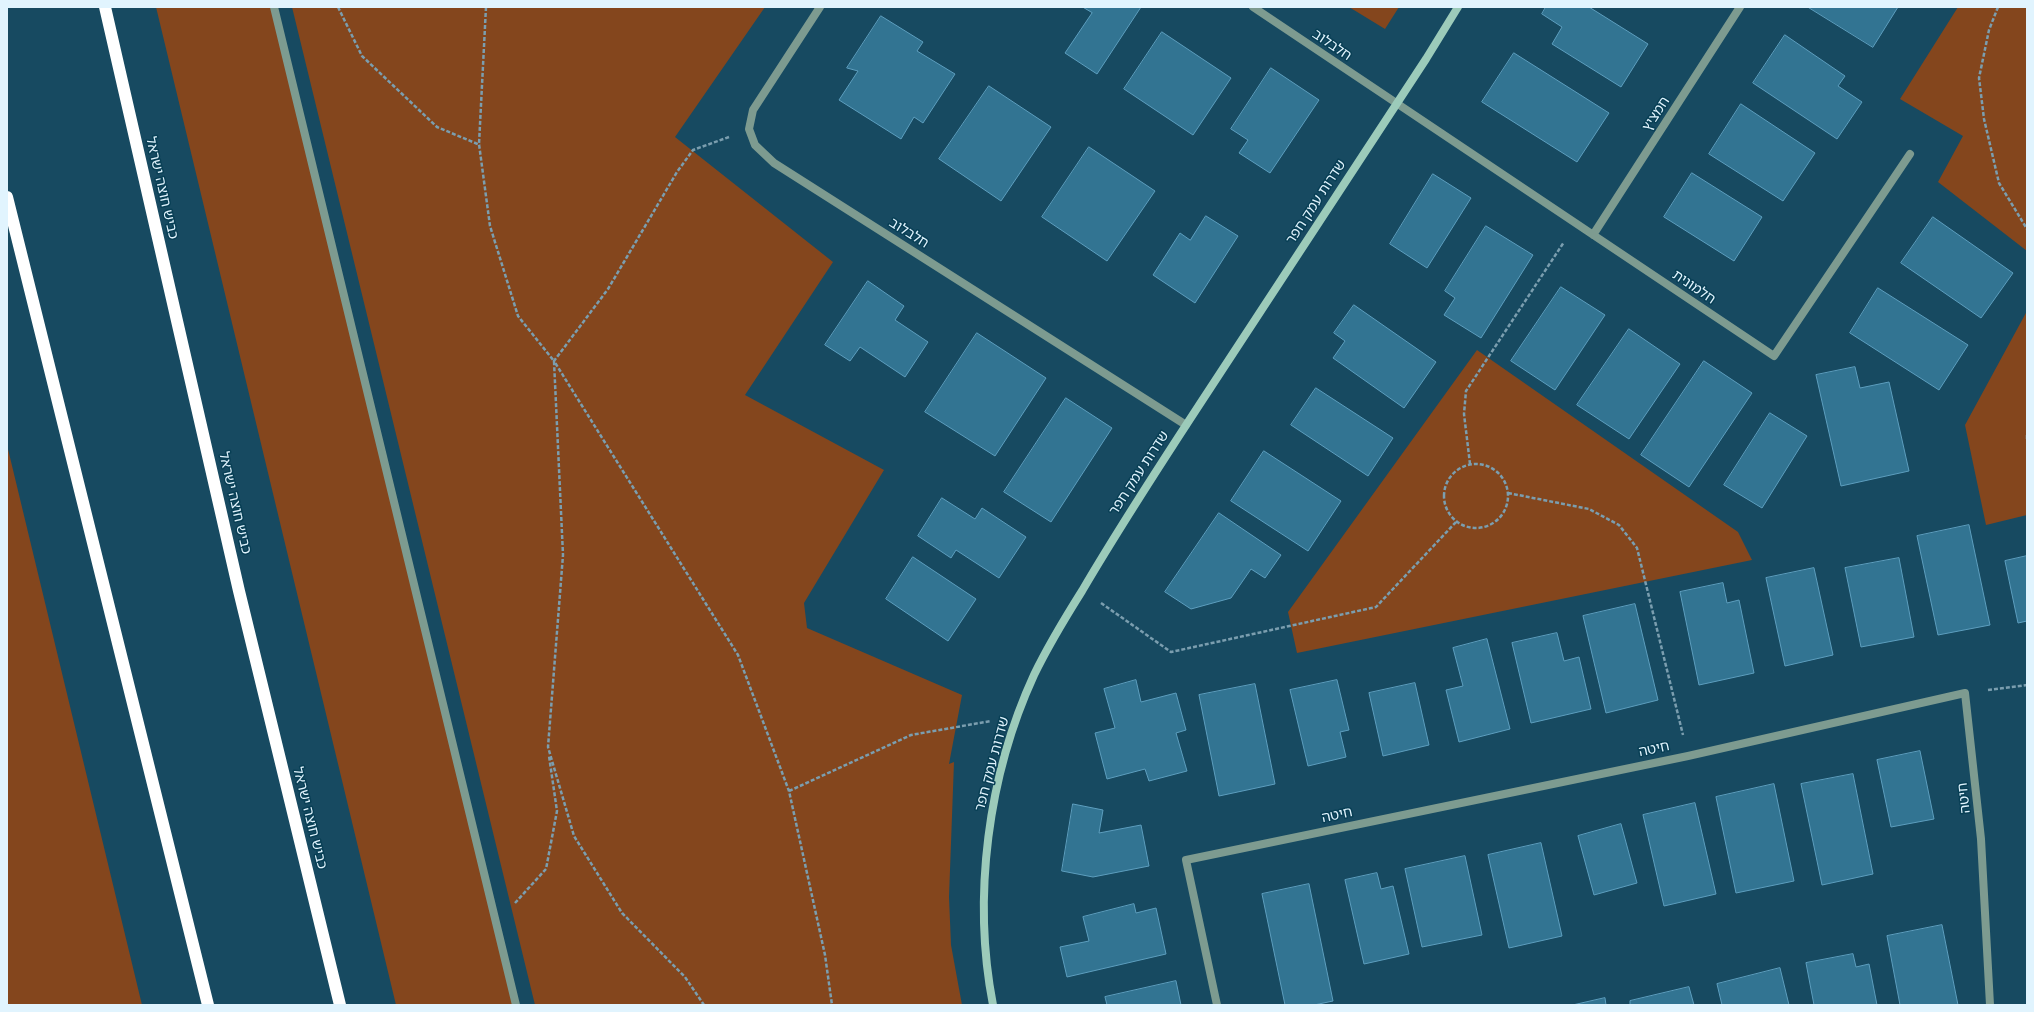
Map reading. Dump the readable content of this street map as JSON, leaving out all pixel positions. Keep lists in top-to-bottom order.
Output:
{
  "streets": {
    "highway": ["כביש חוצה ישראל"],
    "street": [
      "חלבלוב",
      "חמציץ",
      "שדרות עמק חפר",
      "חלמונית",
      "חיטה"
    ]
  },
  "crossings": [
    ["חלבלוב", "שדרות עמק חפר"],
    ["חלבלוב", "חלמונית"],
    ["חמציץ", "חלמונית"],
    ["שדרות עמק חפר", "חלמונית"]
  ]
}
